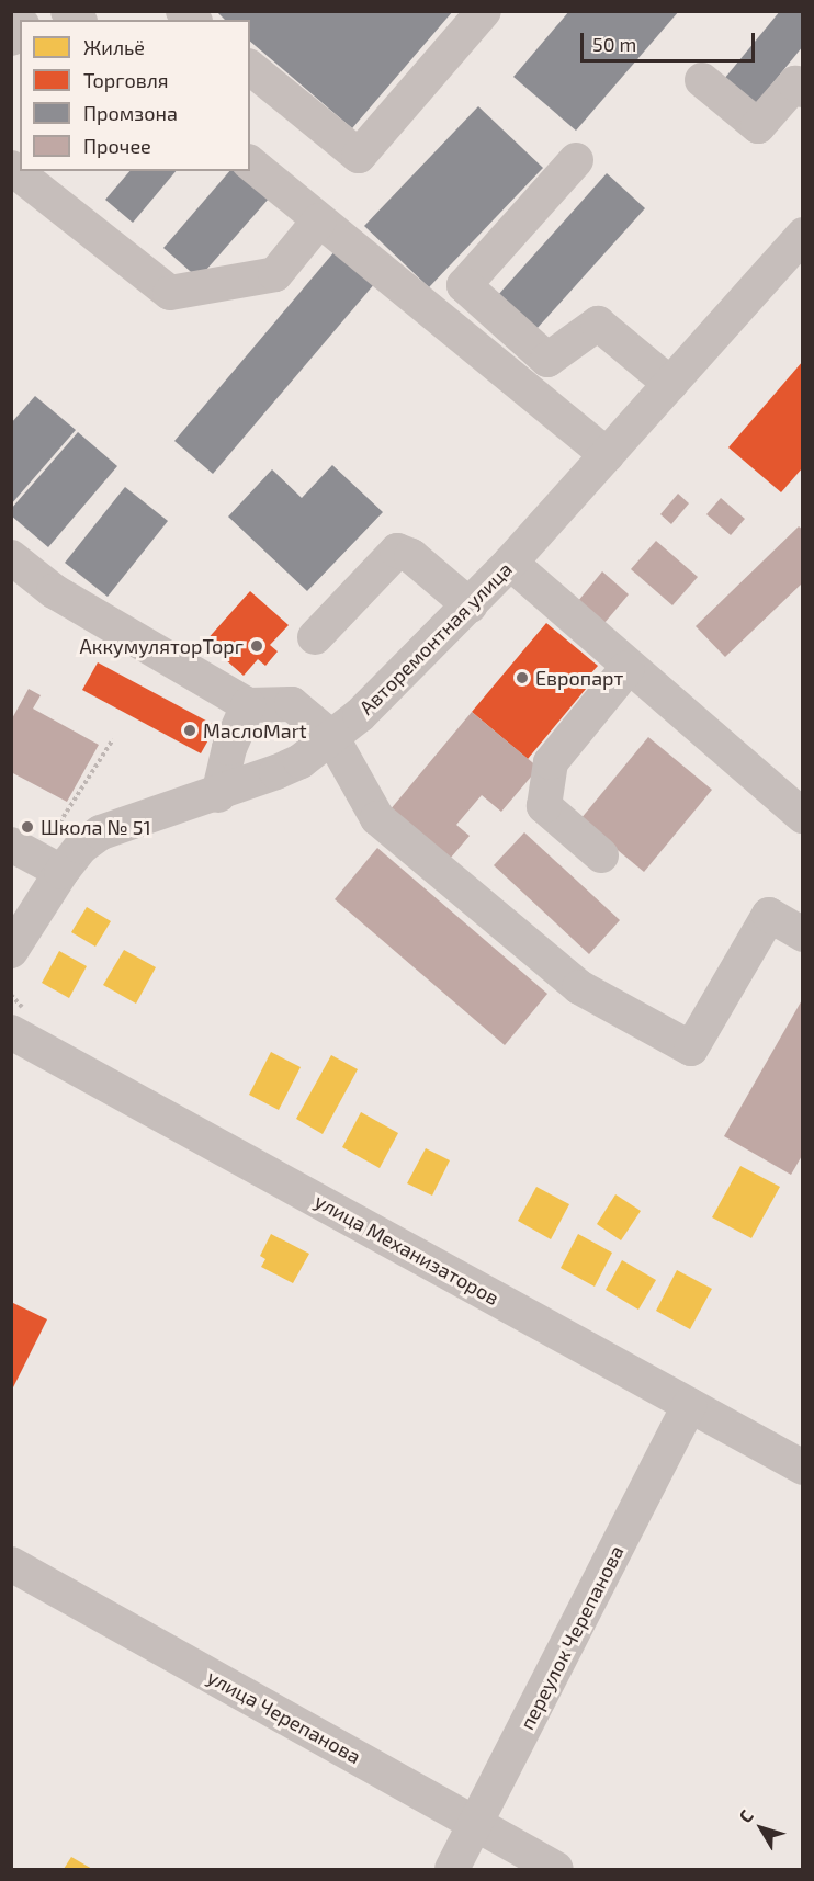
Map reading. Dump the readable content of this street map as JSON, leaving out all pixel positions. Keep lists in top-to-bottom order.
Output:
{
  "streets": {
    "street": [
      "Авторемонтная улица",
      "улица Механизаторов",
      "переулок Черепанова",
      "улица Черепанова"
    ]
  },
  "crossings": [
    ["улица Механизаторов", "переулок Черепанова"],
    ["переулок Черепанова", "улица Черепанова"]
  ],
  "places": [
    "АккумуляторТорг",
    "Европарт",
    "МаслоMart",
    "Школа № 51"
  ],
  "legend": [
    "Жильё",
    "Торговля",
    "Промзона",
    "Прочее"
  ],
  "scale_bar": "50 m",
  "north": "top left"
}
